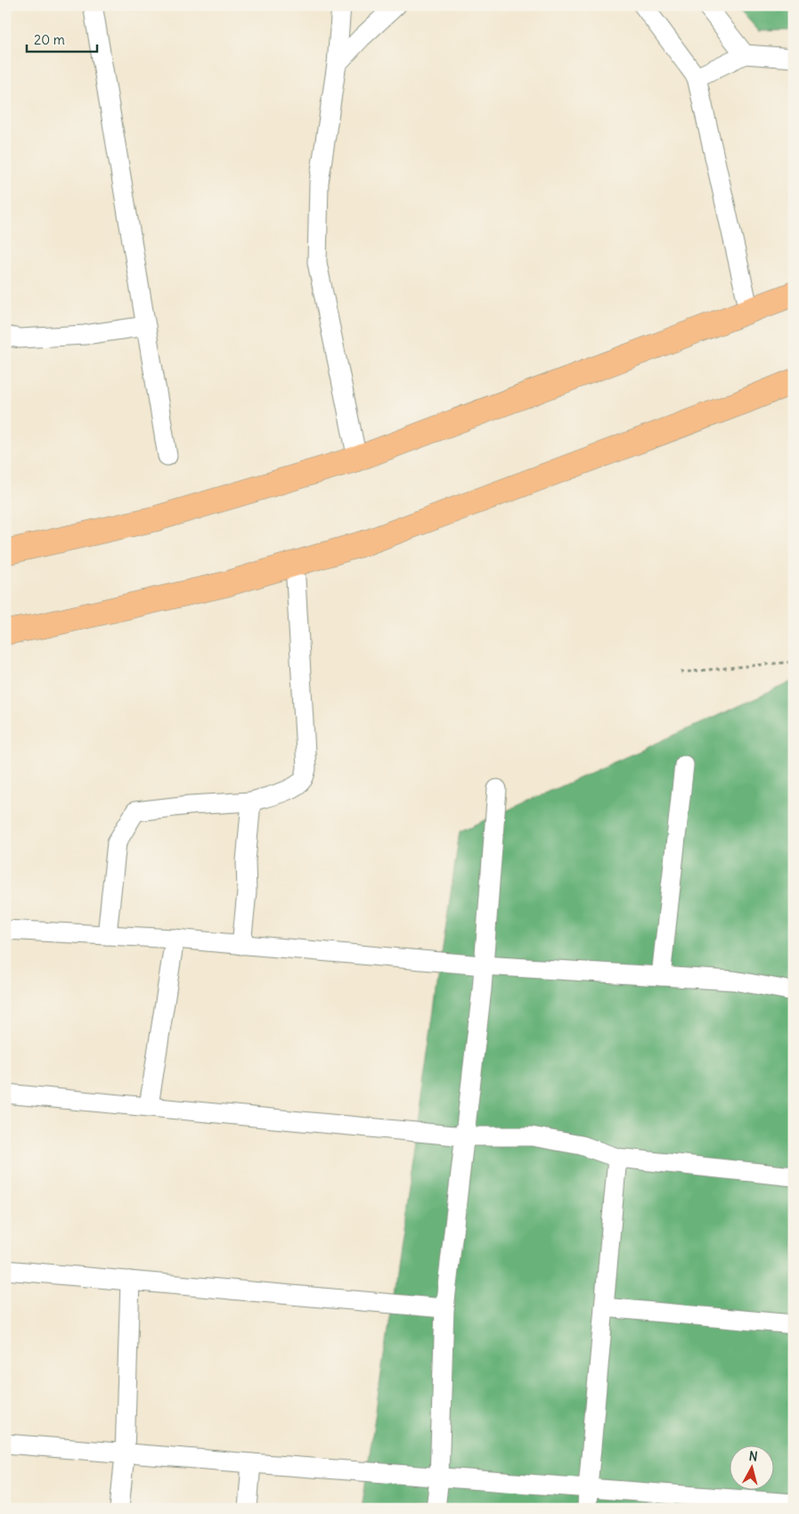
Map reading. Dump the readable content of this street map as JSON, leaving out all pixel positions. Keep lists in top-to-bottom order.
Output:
{
  "scale_bar": "20 m",
  "north": "top"
}
